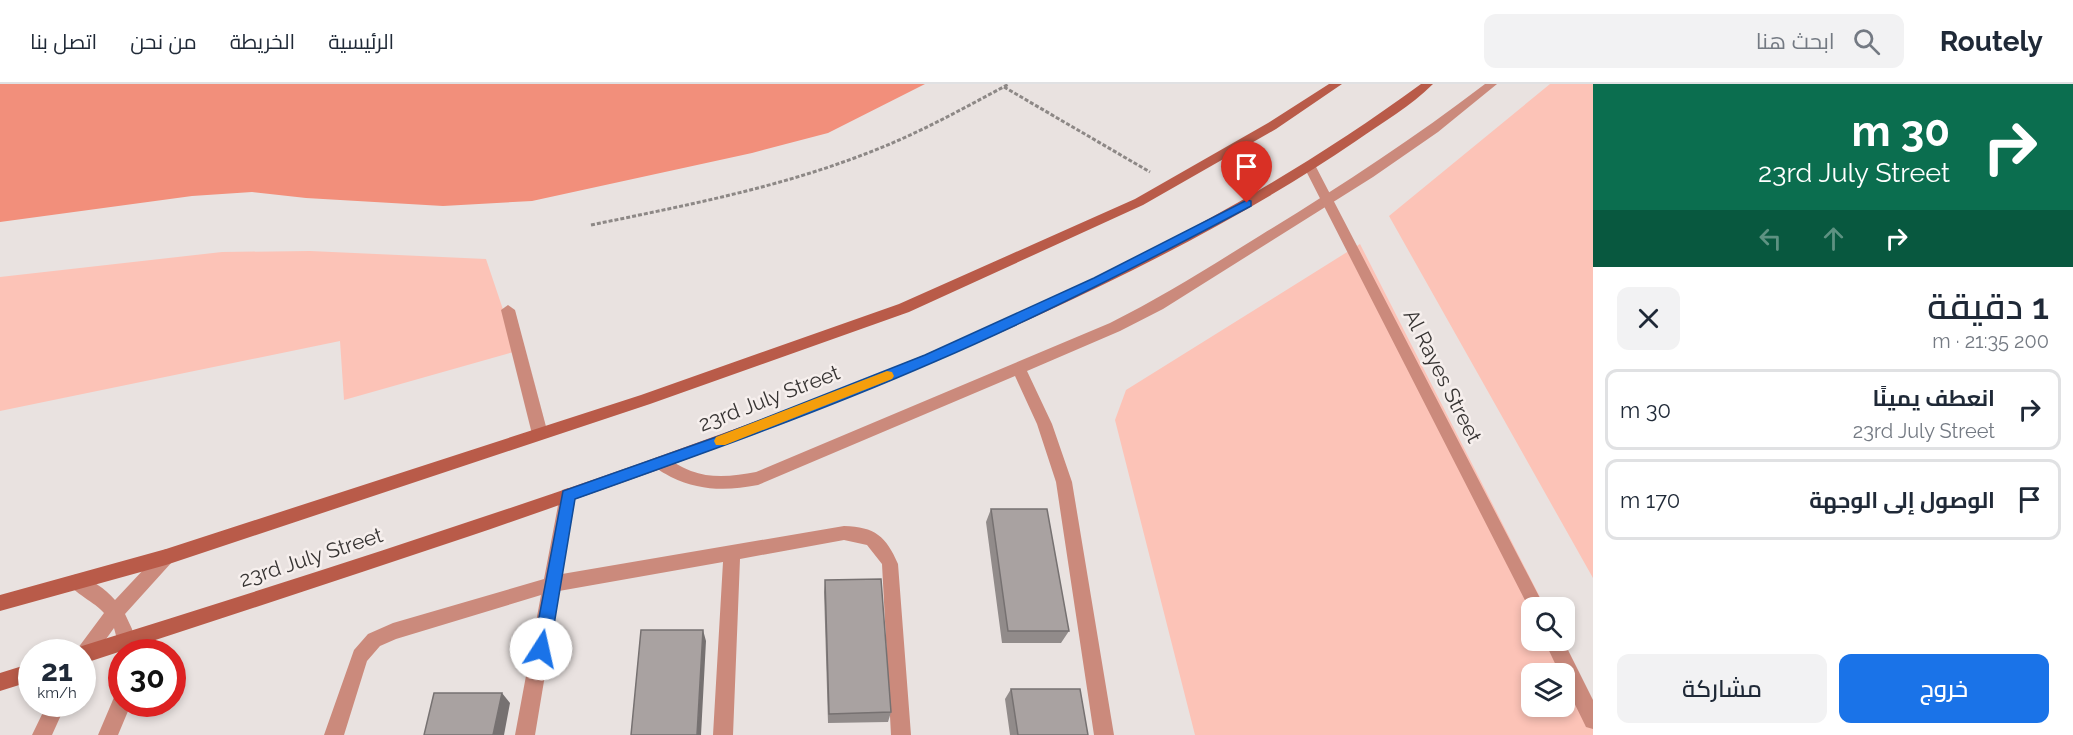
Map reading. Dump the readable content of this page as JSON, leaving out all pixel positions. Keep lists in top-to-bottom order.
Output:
{
  "streets": {
    "main road": ["23rd July Street"],
    "street": ["Al Rayes Street"]
  },
  "crossings": [
    ["Al Rayes Street", "23rd July Street"]
  ],
  "page": {
    "header": "Routely",
    "search": "ابحث هنا",
    "nav": [
      "الرئيسية",
      "الخريطة",
      "من نحن",
      "اتصل بنا"
    ],
    "turn": ["30 m", "23rd July Street"],
    "heading": ["1 دقيقة", "200 m · 21:35"],
    "list": [
      {
        "name": "انعطف يمينًا",
        "note": "23rd July Street",
        "value": "30 m"
      },
      {
        "name": "الوصول إلى الوجهة",
        "value": "170 m"
      }
    ],
    "speed": "21 km/h",
    "limit": "30",
    "buttons": ["خروج", "مشاركة"]
  }
}
